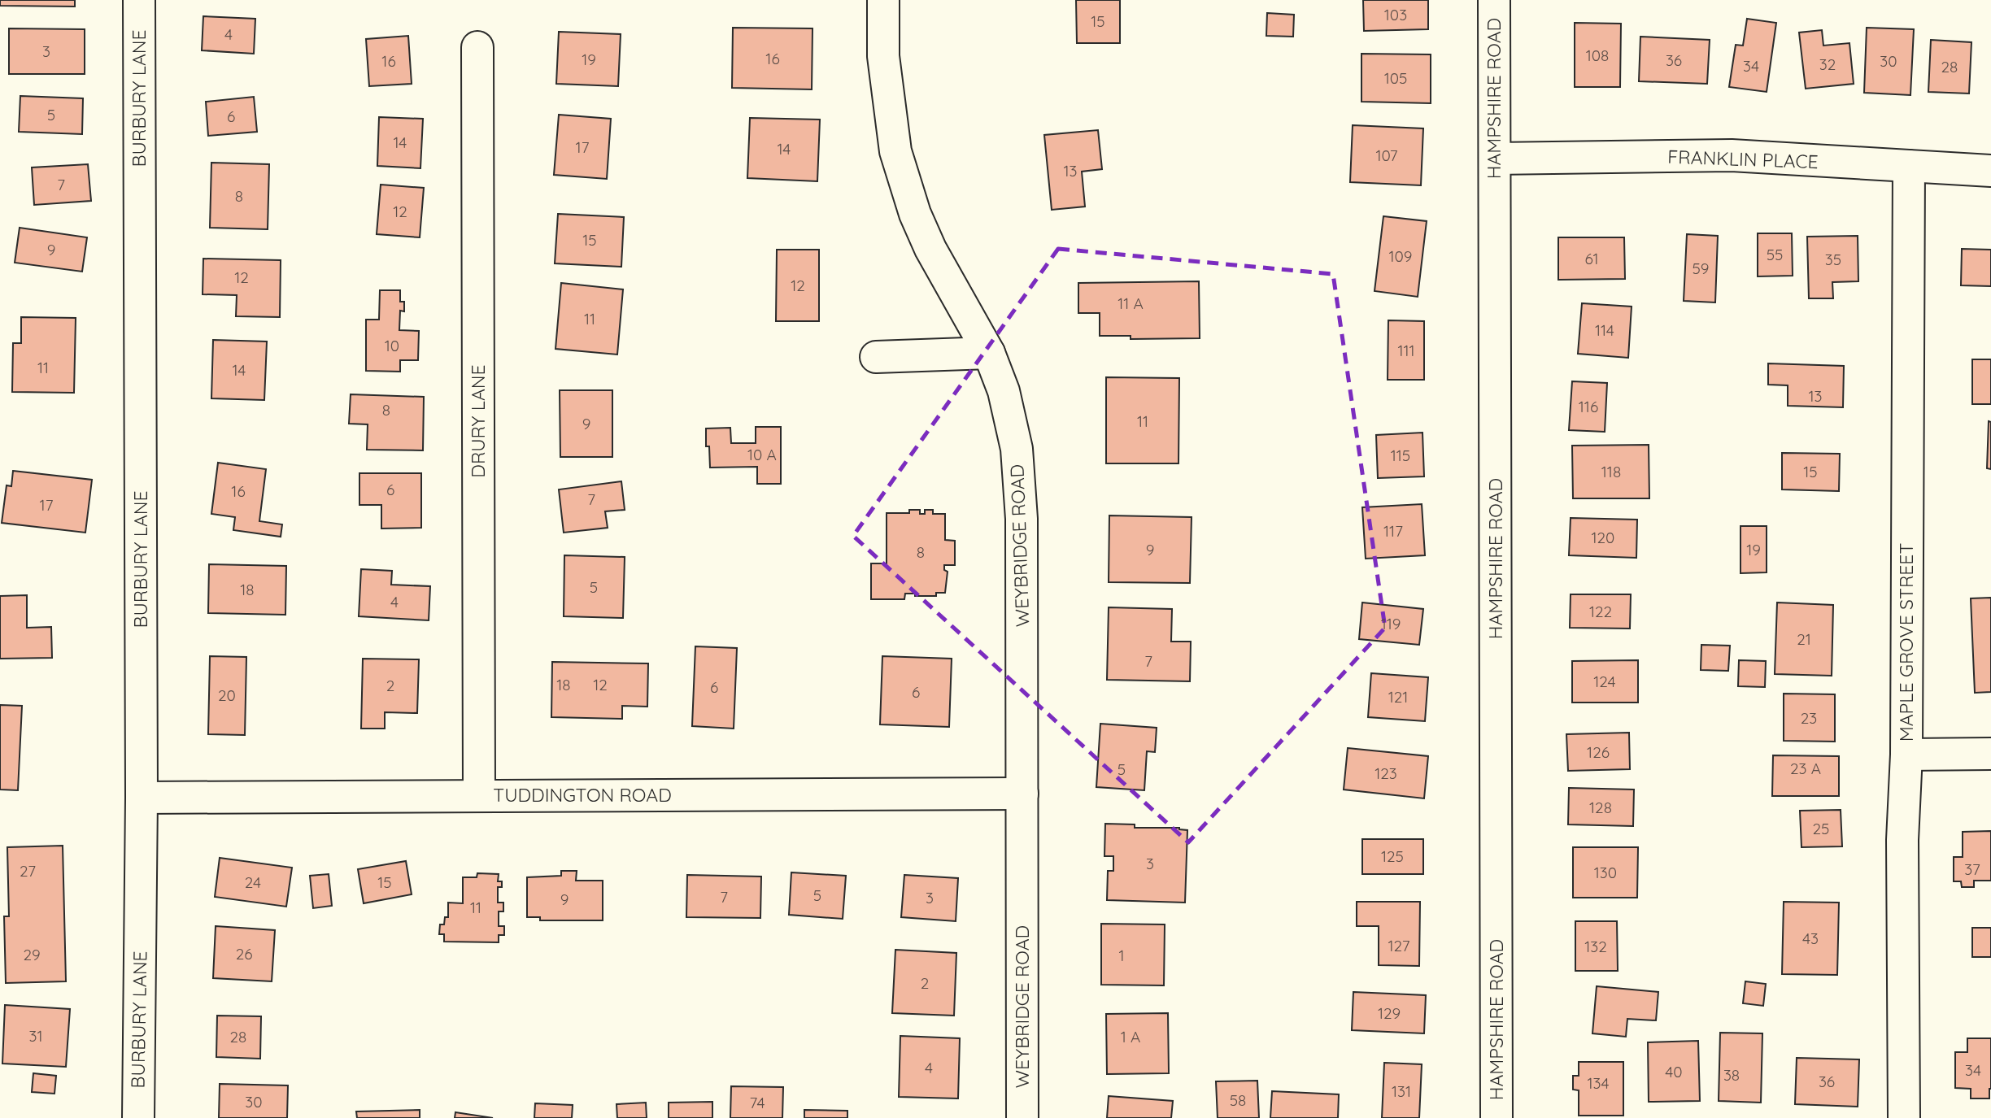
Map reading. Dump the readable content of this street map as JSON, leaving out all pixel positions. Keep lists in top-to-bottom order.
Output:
{
  "streets": {
    "street": [
      "BURBURY LANE",
      "HAMPSHIRE ROAD",
      "FRANKLIN PLACE",
      "DRURY LANE",
      "WEYBRIDGE ROAD",
      "MAPLE GROVE STREET",
      "TUDDINGTON ROAD"
    ]
  },
  "crossings": [
    ["BURBURY LANE", "TUDDINGTON ROAD"],
    ["HAMPSHIRE ROAD", "FRANKLIN PLACE"],
    ["FRANKLIN PLACE", "MAPLE GROVE STREET"],
    ["DRURY LANE", "TUDDINGTON ROAD"],
    ["WEYBRIDGE ROAD", "TUDDINGTON ROAD"]
  ],
  "house_numbers": [
    "103",
    "15",
    "4",
    "3",
    "108",
    "16",
    "19",
    "36",
    "16",
    "30",
    "32",
    "34",
    "28",
    "105",
    "5",
    "6",
    "14",
    "17",
    "14",
    "107",
    "13",
    "7",
    "8",
    "12",
    "15",
    "9",
    "55",
    "109",
    "61",
    "35",
    "59",
    "12",
    "12",
    "11 A",
    "11",
    "114",
    "10",
    "111",
    "11",
    "14",
    "13",
    "116",
    "8",
    "11",
    "9",
    "10 A",
    "115",
    "118",
    "15",
    "6",
    "16",
    "7",
    "17",
    "117",
    "120",
    "9",
    "19",
    "8",
    "5",
    "18",
    "4",
    "122",
    "119",
    "21",
    "7",
    "124",
    "18",
    "12",
    "2",
    "6",
    "6",
    "20",
    "121",
    "23",
    "126",
    "23 A",
    "5",
    "123",
    "128",
    "25",
    "125",
    "3",
    "37",
    "27",
    "130",
    "24",
    "15",
    "5",
    "7",
    "3",
    "9",
    "11",
    "43",
    "127",
    "132",
    "26",
    "29",
    "1",
    "2",
    "129",
    "31",
    "28",
    "1 A",
    "4",
    "34",
    "40",
    "38",
    "36",
    "134",
    "131",
    "58",
    "30",
    "74"
  ]
}
